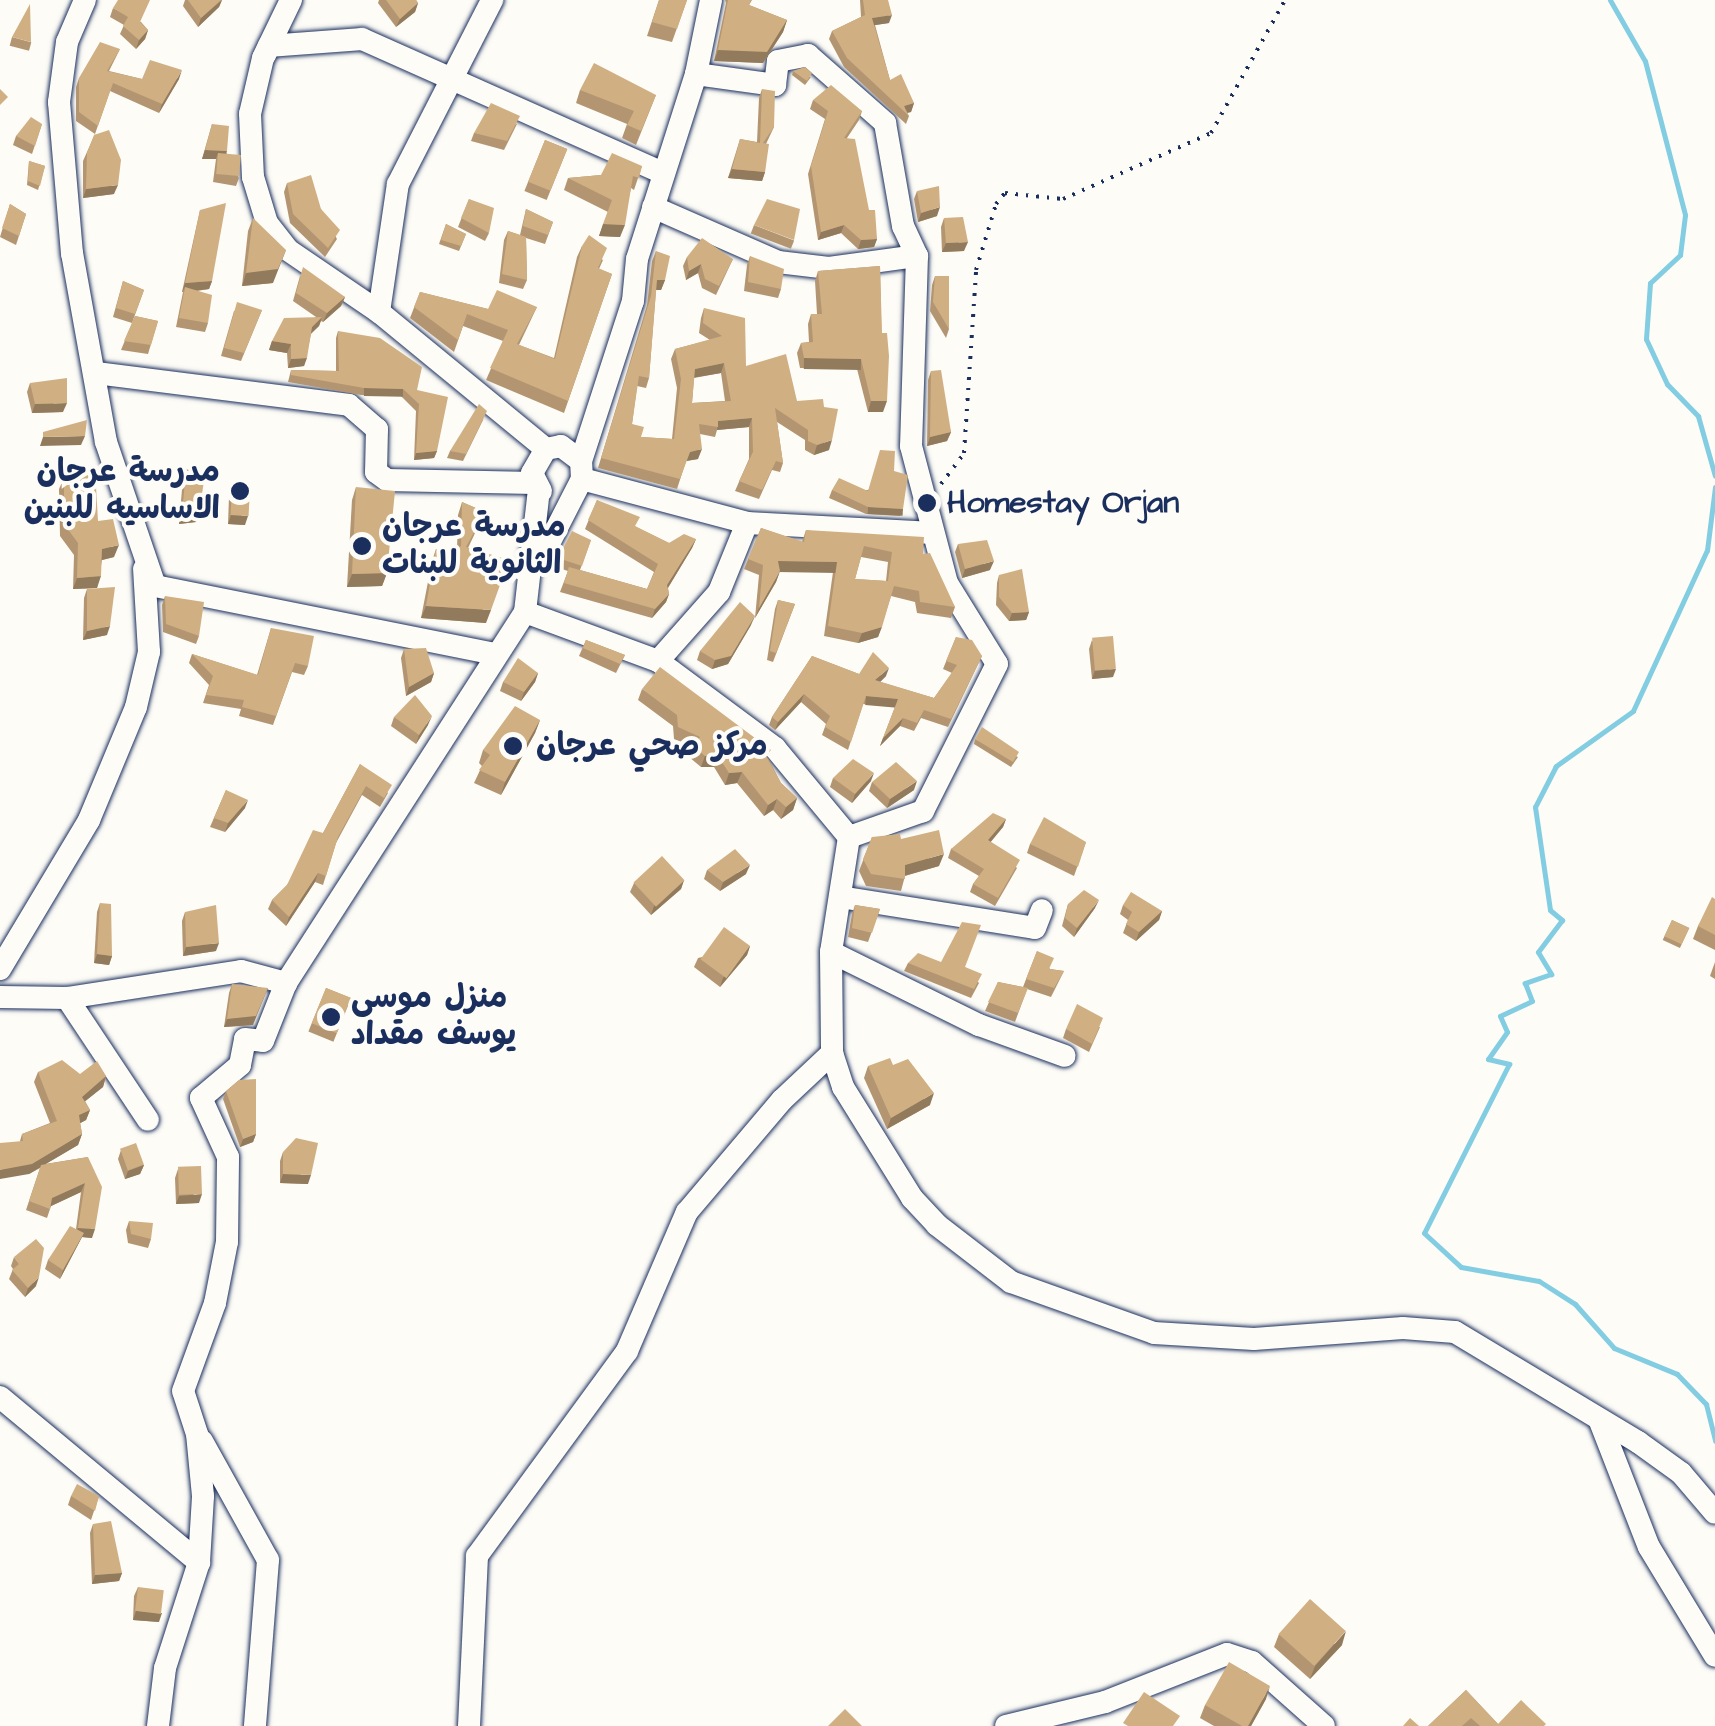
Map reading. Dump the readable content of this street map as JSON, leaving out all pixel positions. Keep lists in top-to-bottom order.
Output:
{
  "places": [
    "مدرسة عرجان الاساسيه للبنين",
    "Homestay Orjan",
    "مدرسة عرجان الثانوية للبنات",
    "مركز صحي عرجان",
    "منزل موسى يوسف مقداد"
  ]
}
